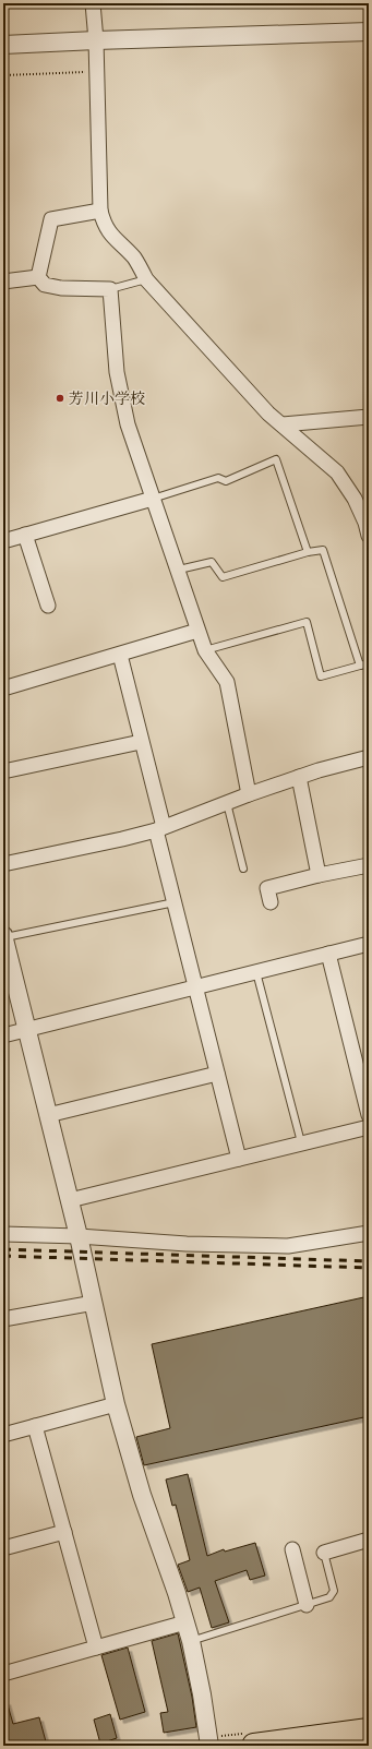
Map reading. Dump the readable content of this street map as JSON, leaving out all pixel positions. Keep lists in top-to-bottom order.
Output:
{
  "places": ["芳川小学校"]
}
